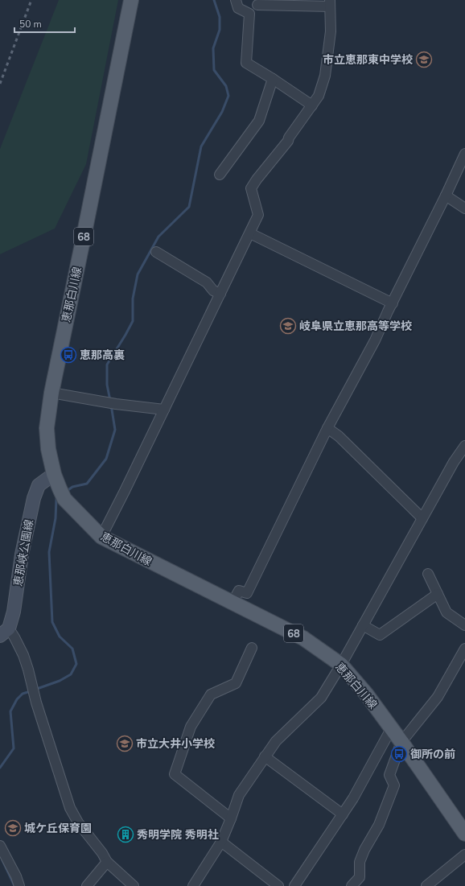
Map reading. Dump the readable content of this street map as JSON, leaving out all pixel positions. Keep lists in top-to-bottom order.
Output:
{
  "streets": {
    "main road": ["68", "恵那白川線", "恵那峡公園線"]
  },
  "crossings": [
    ["恵那白川線", "恵那峡公園線"]
  ],
  "places": {
    "school or university": [
      "市立恵那東中学校",
      "岐阜県立恵那高等学校",
      "市立大井小学校",
      "城ケ丘保育園"
    ],
    "bus stop": ["恵那高裏", "御所の前"],
    "building": ["秀明学院 秀明社"]
  },
  "scale_bar": "50 m"
}
